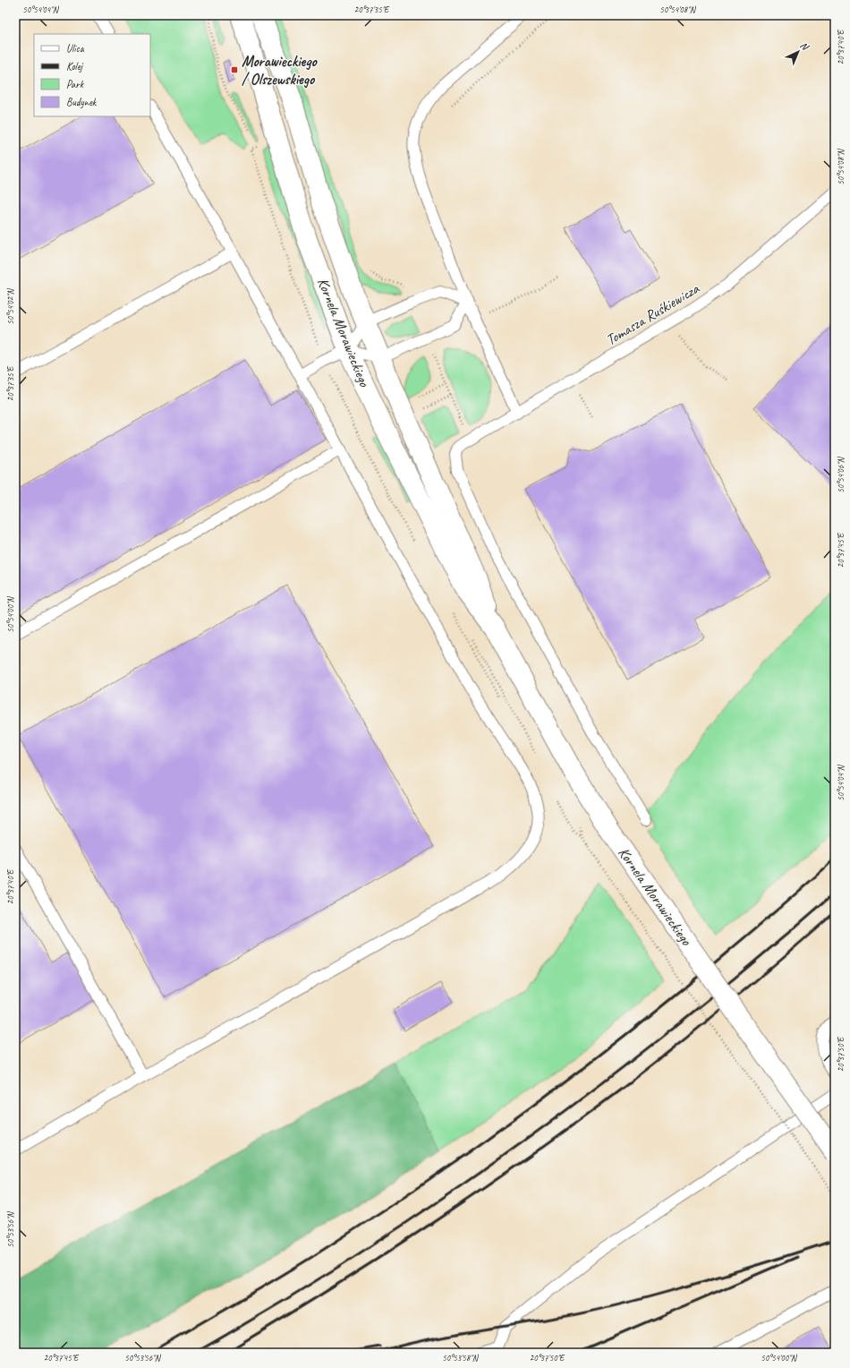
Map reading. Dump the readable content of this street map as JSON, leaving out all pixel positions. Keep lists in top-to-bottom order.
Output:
{
  "streets": {
    "street": ["Kornela Morawieckiego"],
    "lane": ["Tomasza Ruśkiewicza"]
  },
  "places": {
    "transit": ["Morawieckiego / Olszewskiego"]
  },
  "legend": [
    "Ulica",
    "Kolej",
    "Park",
    "Budynek"
  ],
  "north": "top right",
  "coordinates": [
    "50°54'04\"N",
    "20°37'35\"E",
    "50°54'08\"N",
    "20°37'40\"E",
    "50°54'02\"N",
    "50°54'06\"N",
    "20°37'45\"E",
    "50°54'00\"N",
    "20°37'50\"E",
    "50°53'56\"N",
    "50°53'58\"N"
  ]
}
